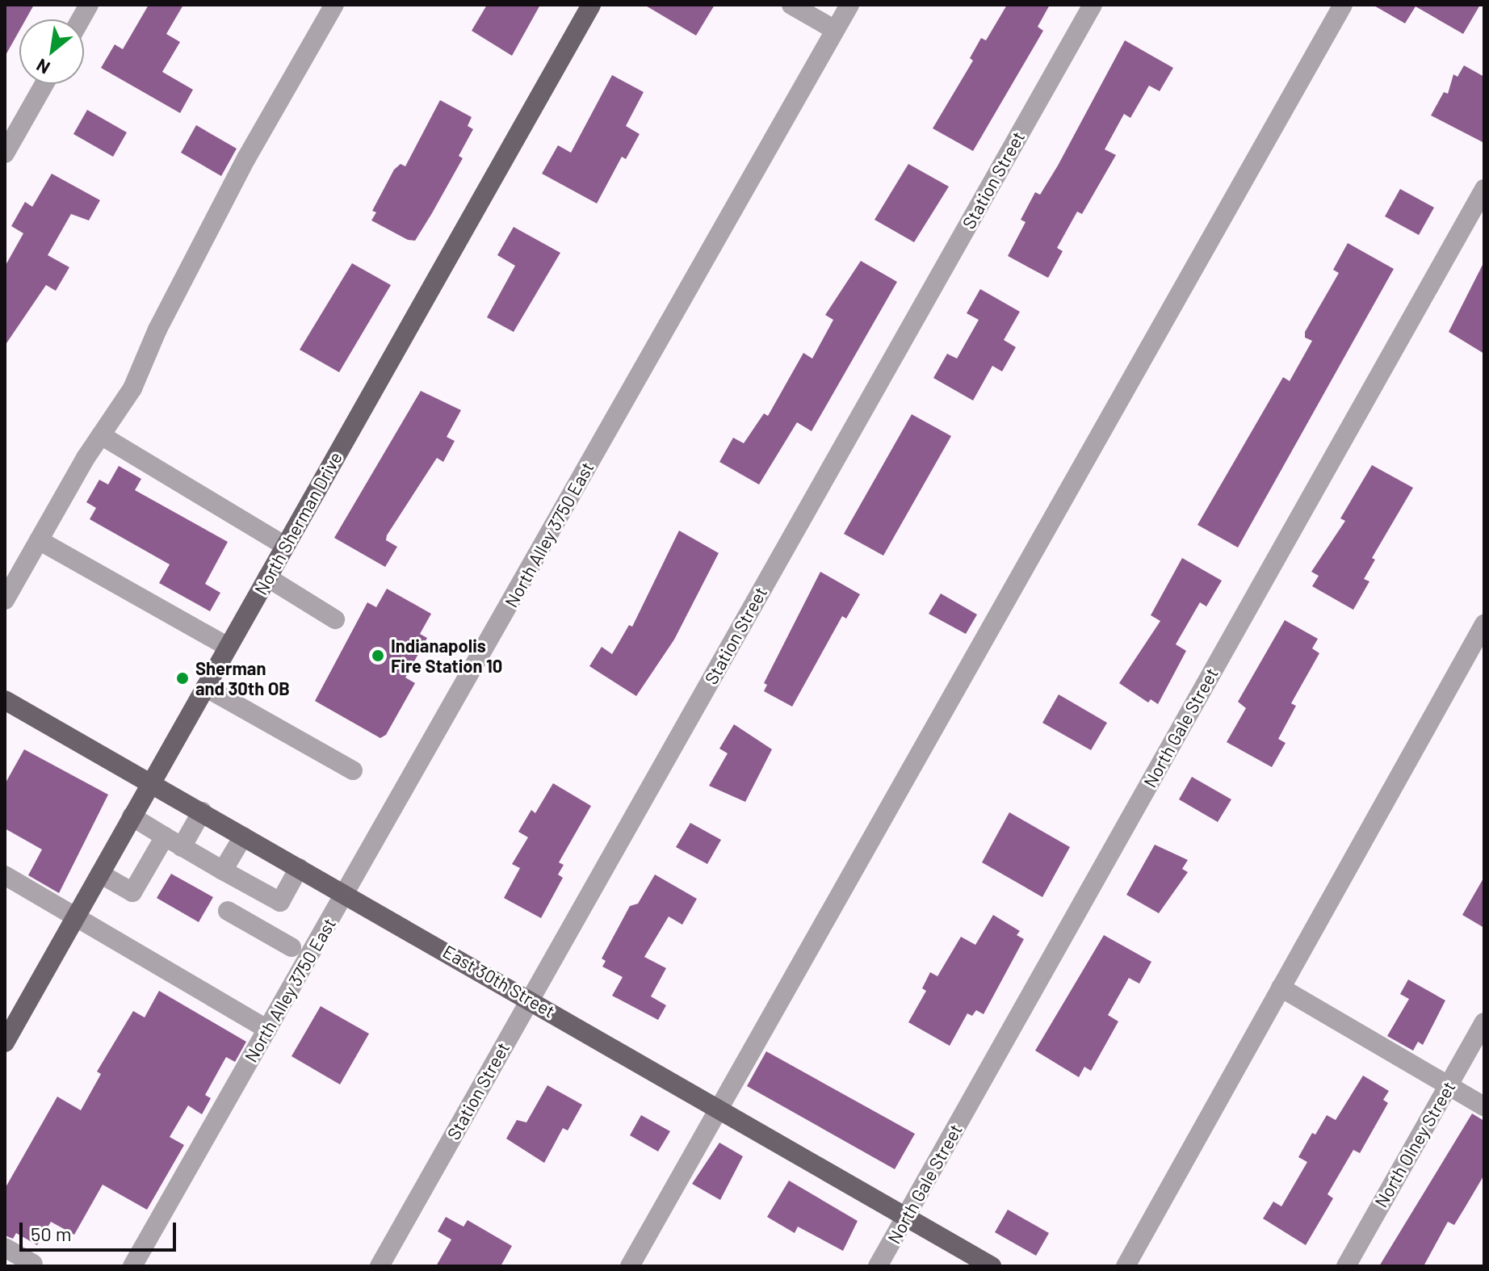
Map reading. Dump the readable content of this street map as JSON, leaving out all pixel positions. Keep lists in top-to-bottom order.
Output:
{
  "streets": {
    "main road": ["North Sherman Drive", "East 30th Street"],
    "street": [
      "Station Street",
      "North Alley 3750 East",
      "North Gale Street",
      "North Olney Street"
    ]
  },
  "crossings": [
    ["Station Street", "East 30th Street"],
    ["North Sherman Drive", "East 30th Street"],
    ["North Alley 3750 East", "East 30th Street"],
    ["North Gale Street", "East 30th Street"]
  ],
  "places": ["Indianapolis Fire Station 10", "Sherman and 30th OB"],
  "scale_bar": "50 m",
  "north": "bottom left"
}
